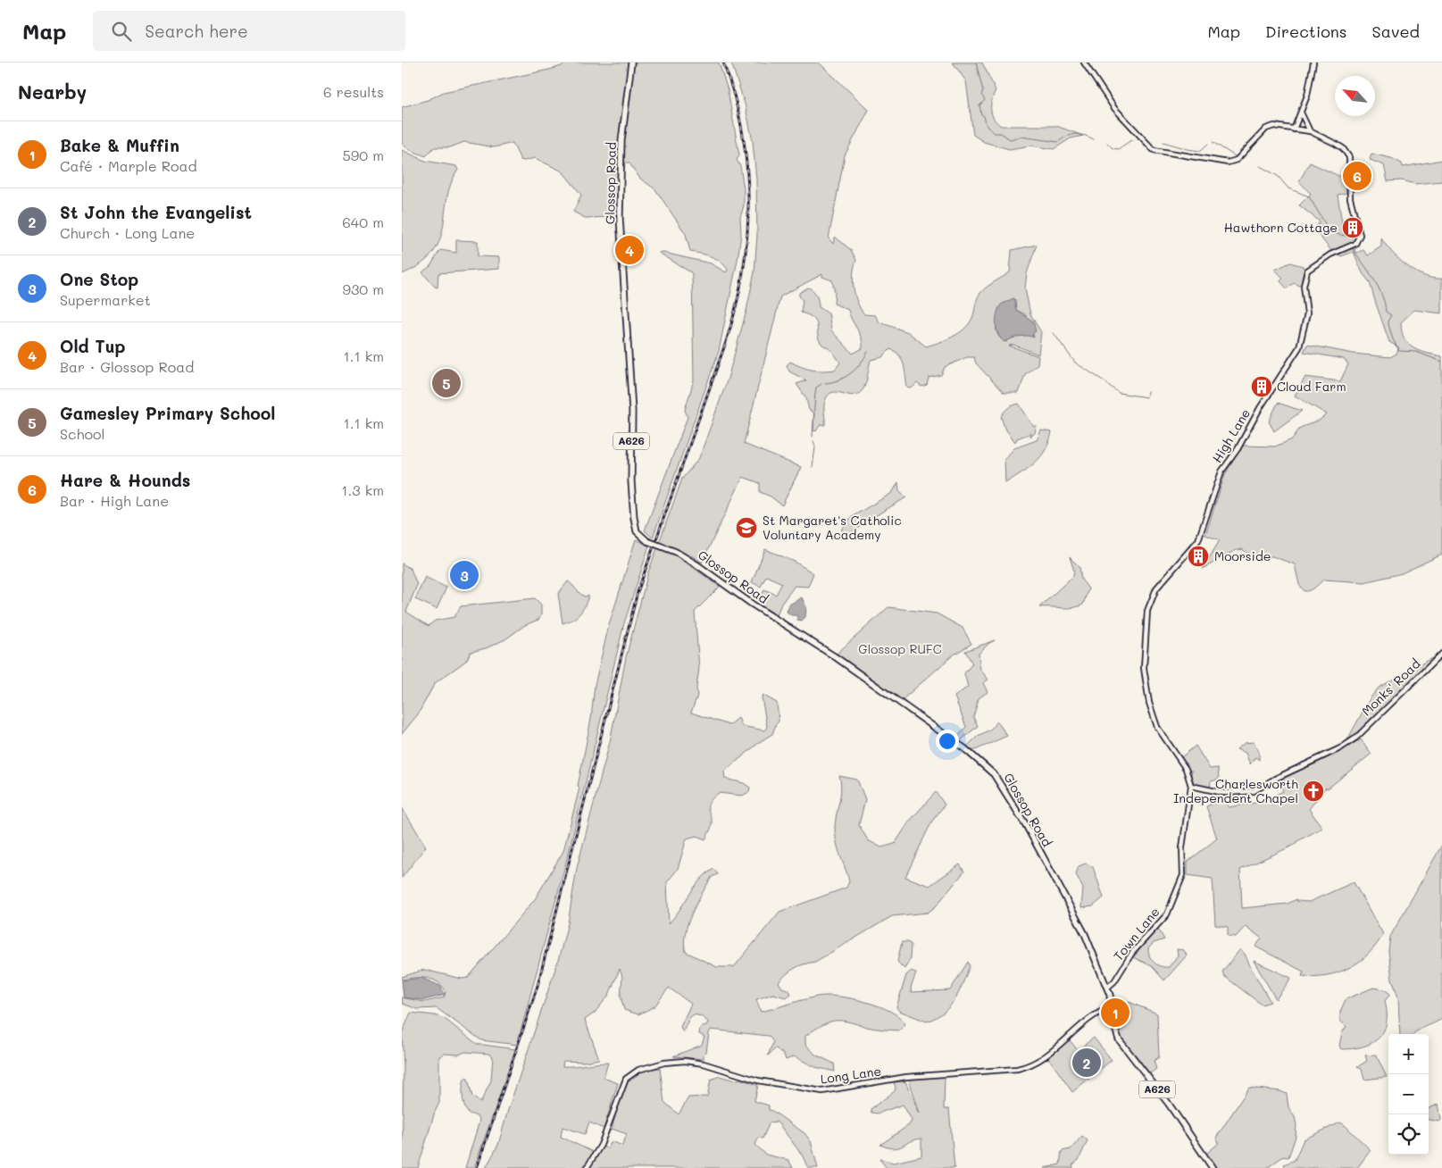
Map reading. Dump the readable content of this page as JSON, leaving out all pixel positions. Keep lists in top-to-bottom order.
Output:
{
  "streets": {
    "main road": ["Glossop Road", "A626"],
    "street": [
      "High Lane",
      "Monks' Road",
      "Town Lane",
      "Long Lane"
    ]
  },
  "crossings": [
    ["Glossop Road", "A626"],
    ["Glossop Road", "Town Lane"],
    ["Glossop Road", "Long Lane"],
    ["High Lane", "Monks' Road"],
    ["High Lane", "Town Lane"],
    ["A626", "Long Lane"],
    ["Monks' Road", "Town Lane"]
  ],
  "parks": ["Glossop RUFC"],
  "places": {
    "building": ["Hawthorn Cottage", "Cloud Farm", "Moorside"],
    "school or university": ["St Margaret's Catholic Voluntary Academy"],
    "church": ["Charlesworth Independent Chapel"]
  },
  "north": "top left",
  "page": {
    "header": "Map",
    "search": "Search here",
    "nav": ["Map", "Directions", "Saved"],
    "heading": ["Nearby", "6 results"],
    "list": [
      {
        "mark": "1",
        "name": "Bake & Muffin",
        "note": "Café · Marple Road",
        "value": "590 m"
      },
      {
        "mark": "2",
        "name": "St John the Evangelist",
        "note": "Church · Long Lane",
        "value": "640 m"
      },
      {
        "mark": "3",
        "name": "One Stop",
        "note": "Supermarket",
        "value": "930 m"
      },
      {
        "mark": "4",
        "name": "Old Tup",
        "note": "Bar · Glossop Road",
        "value": "1.1 km"
      },
      {
        "mark": "5",
        "name": "Gamesley Primary School",
        "note": "School",
        "value": "1.1 km"
      },
      {
        "mark": "6",
        "name": "Hare & Hounds",
        "note": "Bar · High Lane",
        "value": "1.3 km"
      }
    ],
    "pins": [
      "6",
      "4",
      "5",
      "3",
      "1",
      "2"
    ],
    "map_buttons": ["+", "−"]
  }
}
